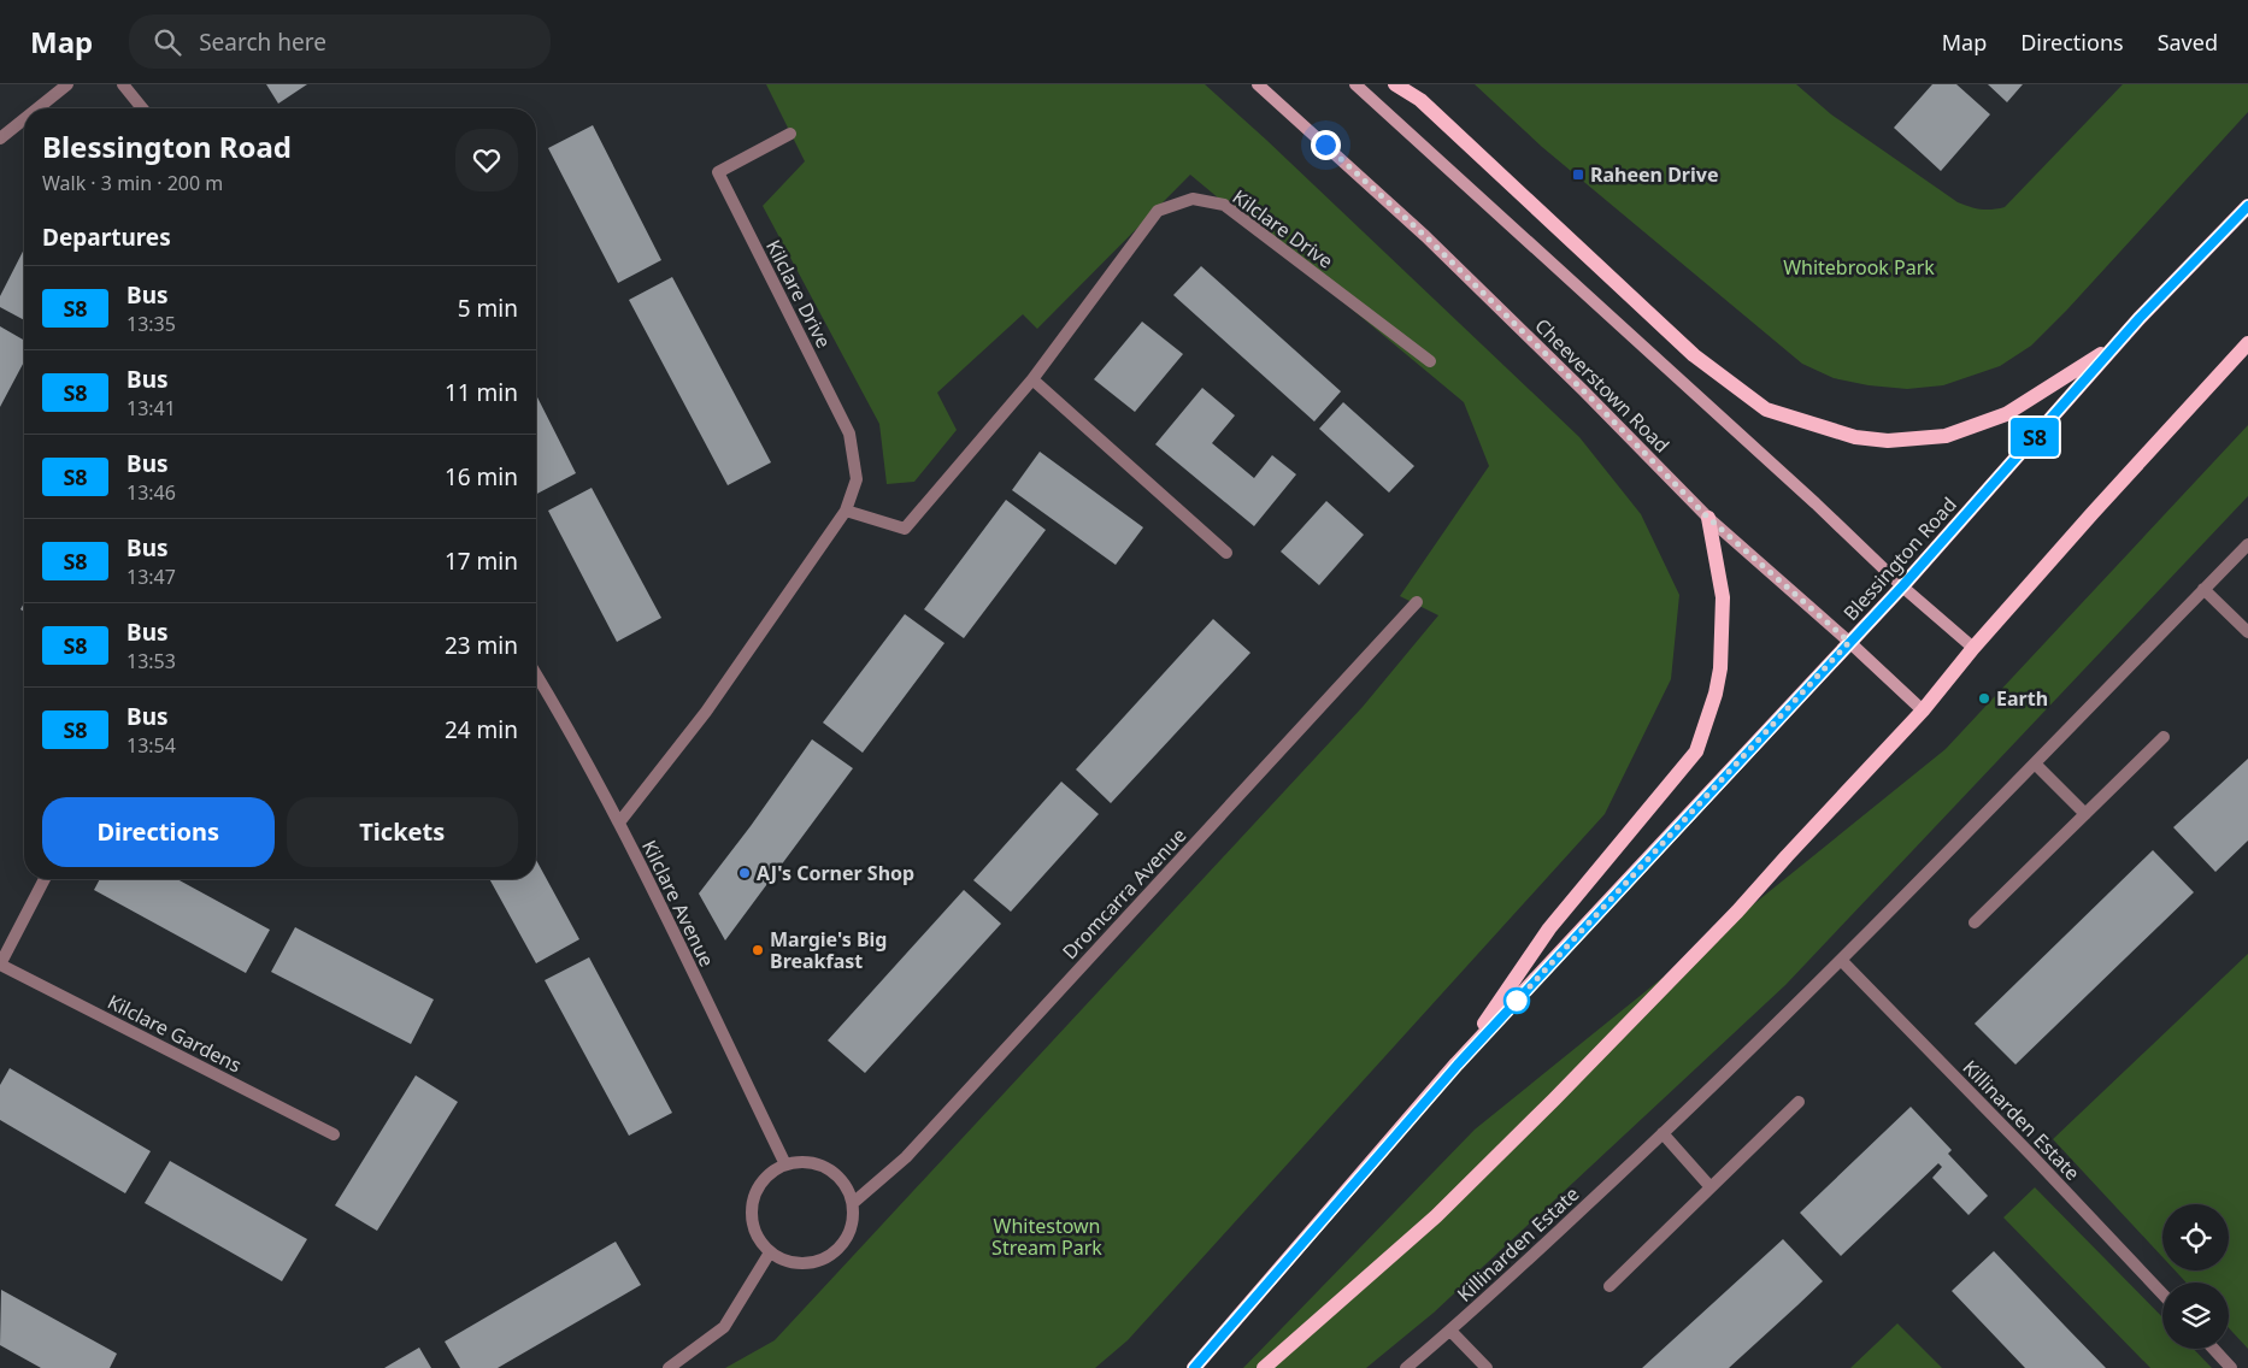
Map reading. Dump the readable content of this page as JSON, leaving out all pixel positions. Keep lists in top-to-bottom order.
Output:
{
  "streets": {
    "main road": ["Cheeverstown Road", "Blessington Road"],
    "street": [
      "Kilclare Drive",
      "Dromcarra Avenue",
      "Kilclare Avenue",
      "Kilclare Gardens",
      "Killinarden Estate"
    ]
  },
  "crossings": [
    ["Kilclare Drive", "Kilclare Avenue"],
    ["Cheeverstown Road", "Blessington Road"],
    ["Dromcarra Avenue", "Kilclare Avenue"]
  ],
  "parks": ["Whitebrook Park", "Whitestown Stream Park"],
  "places": {
    "transit": ["Raheen Drive"],
    "other": ["Earth", "AJ's Corner Shop", "Margie's Big Breakfast"]
  },
  "lines": ["bus line S8"],
  "page": {
    "header": "Map",
    "search": "Search here",
    "nav": ["Map", "Directions", "Saved"],
    "on_map": "S8",
    "heading": [
      ["Blessington Road", "Walk · 3 min · 200 m"],
      "Departures"
    ],
    "list": [
      {
        "mark": "S8",
        "name": "Bus",
        "note": "13:35",
        "value": "5 min"
      },
      {
        "mark": "S8",
        "name": "Bus",
        "note": "13:41",
        "value": "11 min"
      },
      {
        "mark": "S8",
        "name": "Bus",
        "note": "13:46",
        "value": "16 min"
      },
      {
        "mark": "S8",
        "name": "Bus",
        "note": "13:47",
        "value": "17 min"
      },
      {
        "mark": "S8",
        "name": "Bus",
        "note": "13:53",
        "value": "23 min"
      },
      {
        "mark": "S8",
        "name": "Bus",
        "note": "13:54",
        "value": "24 min"
      }
    ],
    "buttons": ["Directions", "Tickets"]
  }
}
